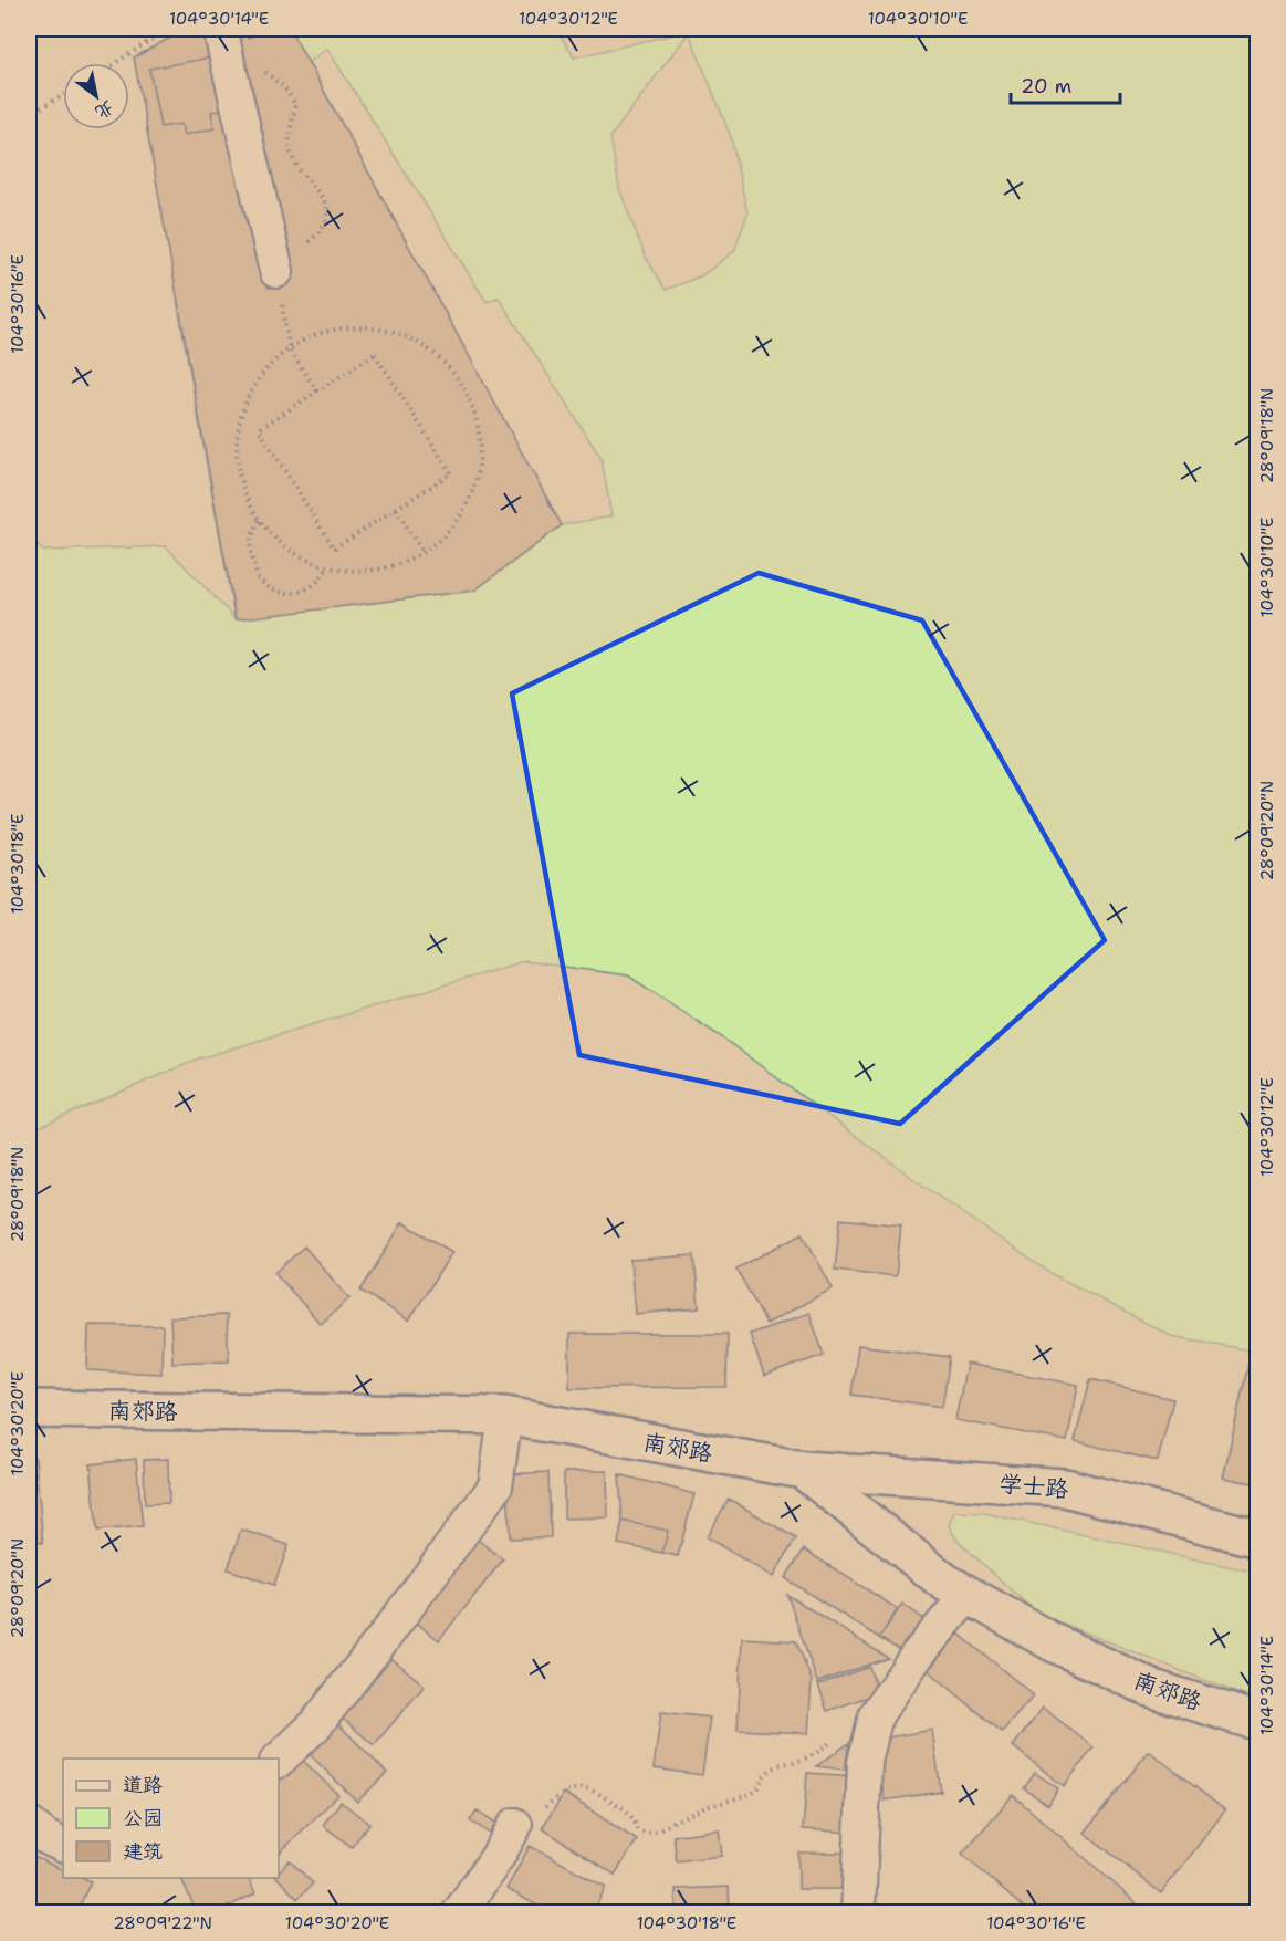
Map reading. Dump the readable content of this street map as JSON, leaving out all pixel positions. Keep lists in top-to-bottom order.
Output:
{
  "streets": {
    "main road": ["南郊路", "学士路"]
  },
  "crossings": [
    ["南郊路", "学士路"]
  ],
  "legend": ["道路", "公园", "建筑"],
  "scale_bar": "20 m",
  "north": "bottom right",
  "coordinates": [
    "104°30'14\"E",
    "104°30'12\"E",
    "104°30'10\"E",
    "104°30'16\"E",
    "28°09'18\"N",
    "28°09'20\"N",
    "104°30'18\"E",
    "104°30'20\"E",
    "28°09'22\"N"
  ]
}
